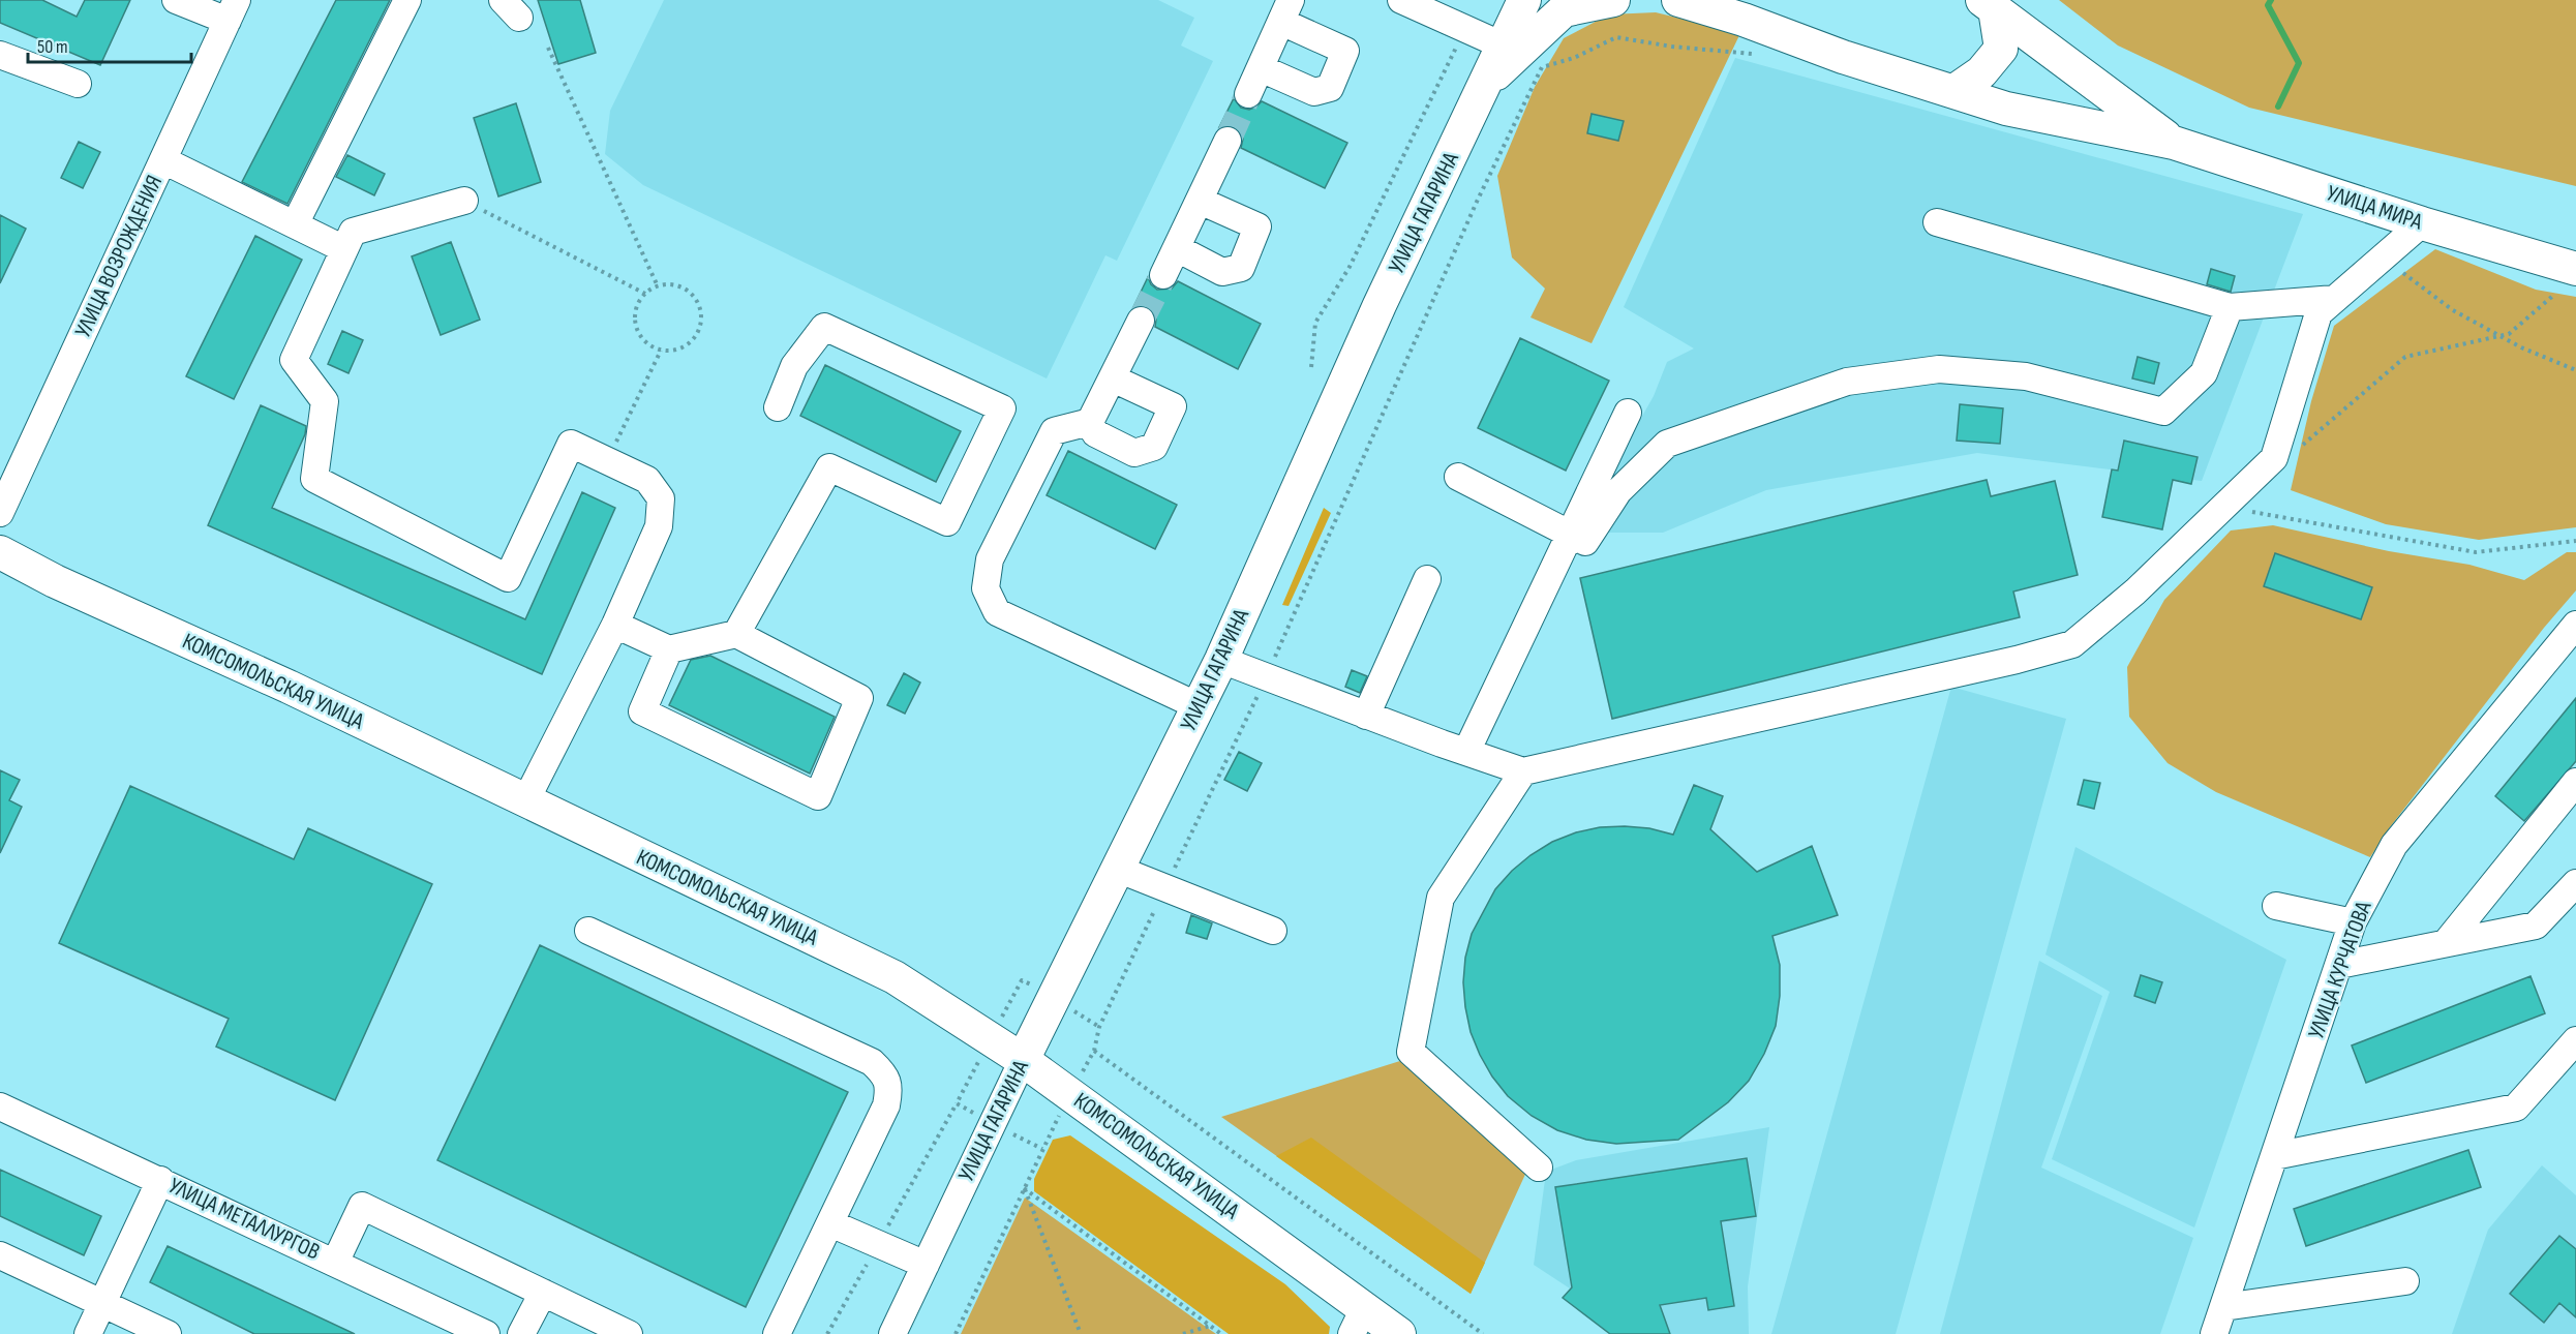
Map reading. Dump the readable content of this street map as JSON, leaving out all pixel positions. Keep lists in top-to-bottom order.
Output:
{
  "streets": {
    "main road": ["УЛИЦА МИРА", "УЛИЦА ГАГАРИНА", "КОМСОМОЛЬСКАЯ УЛИЦА"],
    "street": ["УЛИЦА ВОЗРОЖДЕНИЯ", "УЛИЦА КУРЧАТОВА", "УЛИЦА МЕТАЛЛУРГОВ"]
  },
  "crossings": [
    ["УЛИЦА ГАГАРИНА", "КОМСОМОЛЬСКАЯ УЛИЦА"]
  ],
  "scale_bar": "50 m"
}
